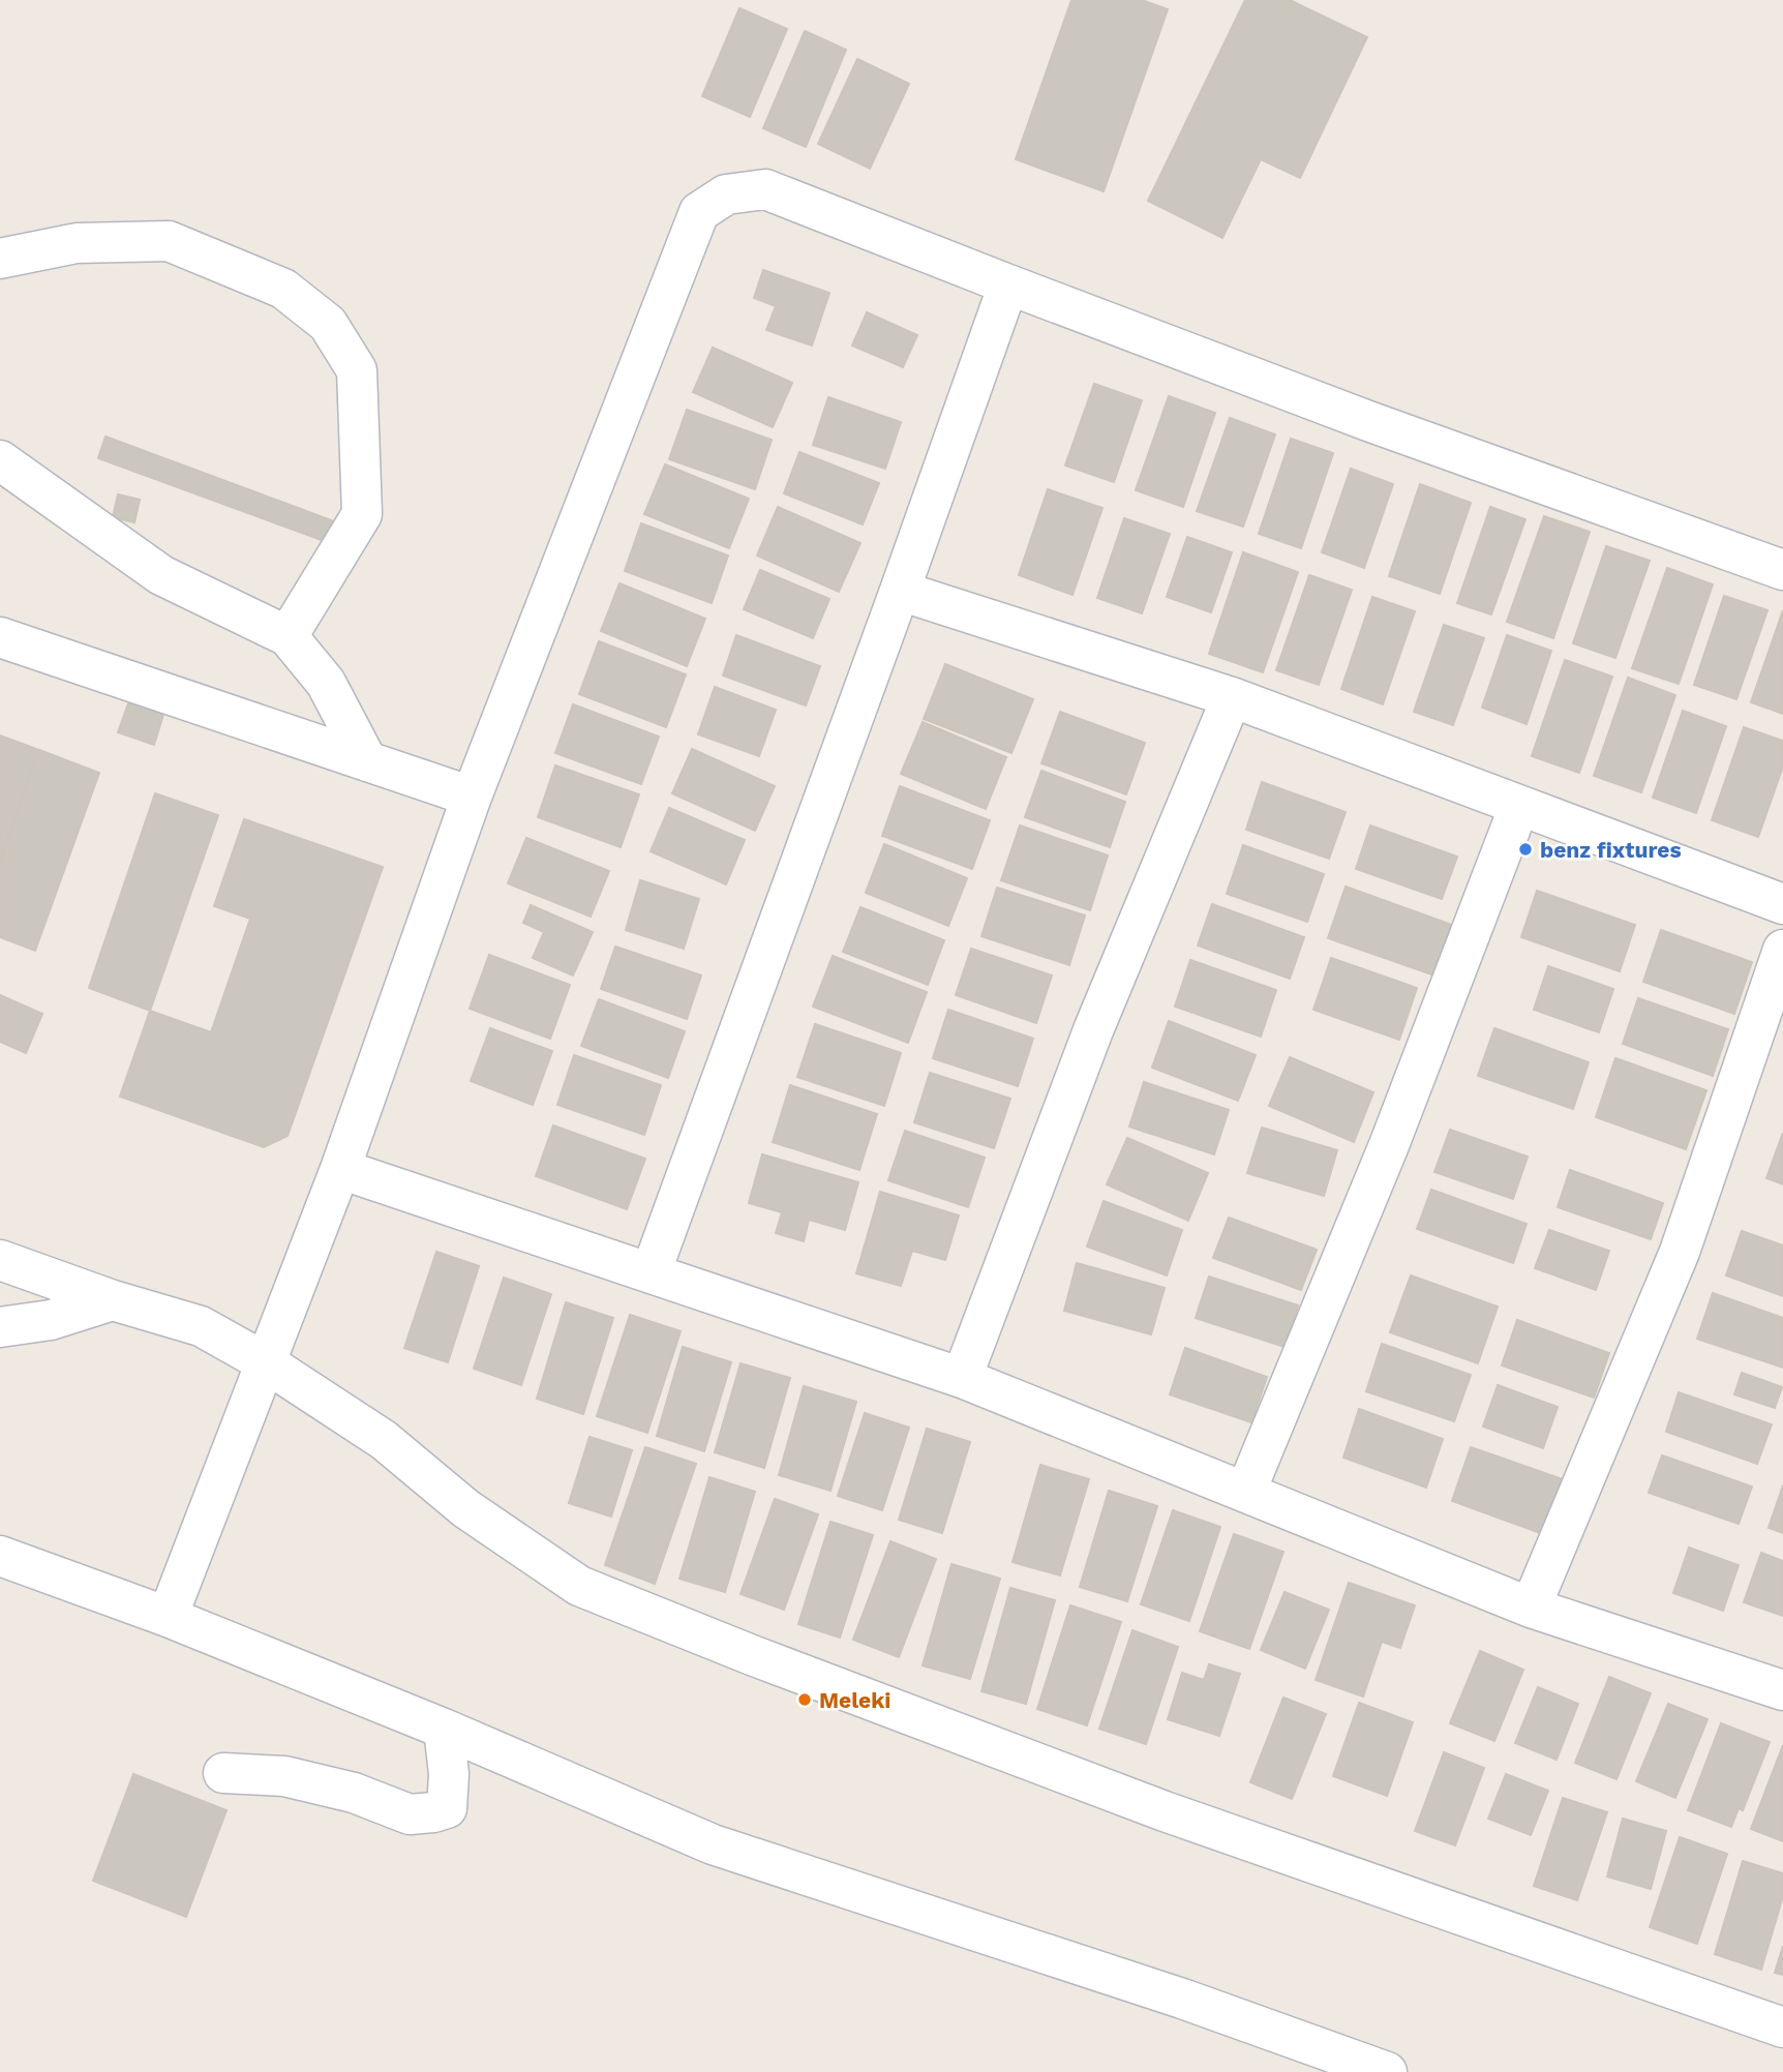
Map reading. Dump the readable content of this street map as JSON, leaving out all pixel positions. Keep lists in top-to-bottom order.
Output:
{
  "places": ["benz fixtures", "Meleki"]
}
